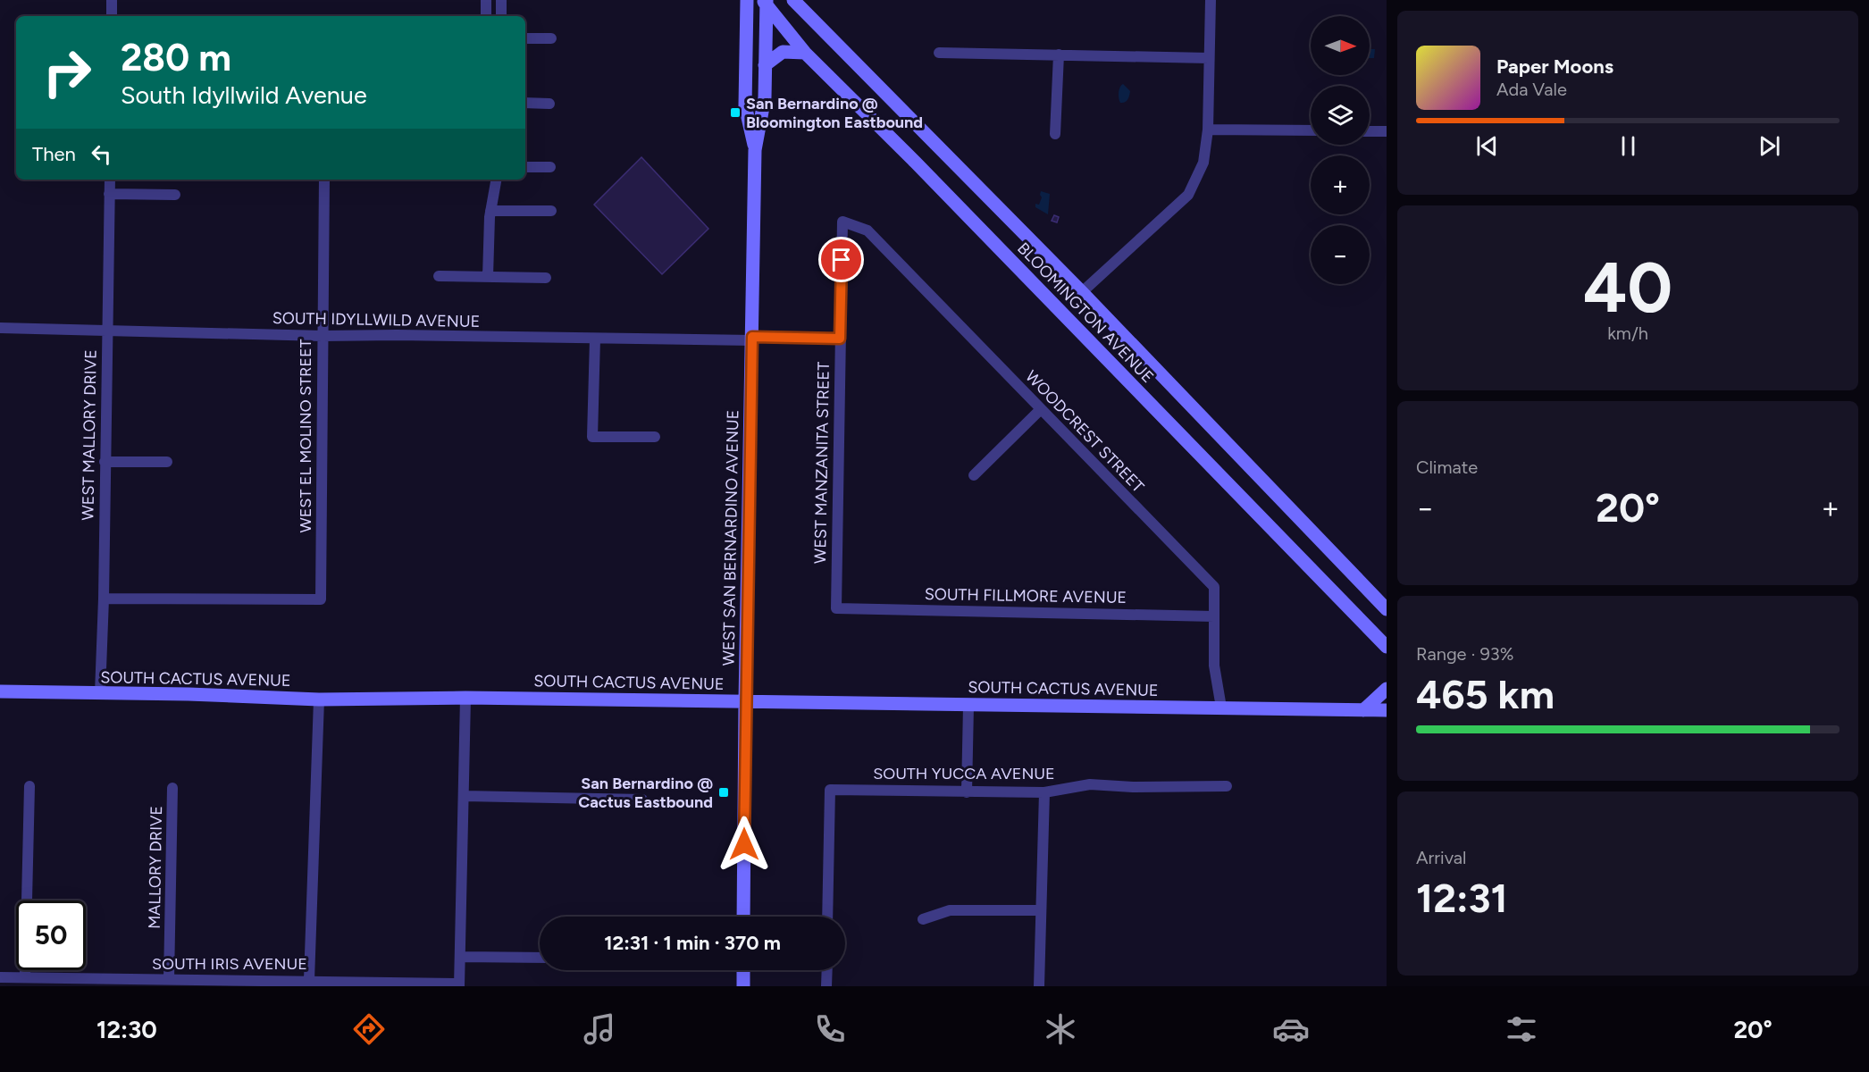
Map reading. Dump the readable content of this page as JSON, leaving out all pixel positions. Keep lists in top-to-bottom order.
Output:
{
  "streets": {
    "main road": ["BLOOMINGTON AVENUE", "WEST SAN BERNARDINO AVENUE", "SOUTH CACTUS AVENUE"],
    "street": [
      "SOUTH IDYLLWILD AVENUE",
      "WOODCREST STREET",
      "WEST MALLORY DRIVE",
      "WEST EL MOLINO STREET",
      "WEST MANZANITA STREET",
      "SOUTH FILLMORE AVENUE",
      "SOUTH YUCCA AVENUE",
      "MALLORY DRIVE",
      "SOUTH IRIS AVENUE"
    ]
  },
  "crossings": [
    ["BLOOMINGTON AVENUE", "WEST SAN BERNARDINO AVENUE"],
    ["SOUTH IDYLLWILD AVENUE", "WEST MALLORY DRIVE"],
    ["SOUTH IDYLLWILD AVENUE", "WEST EL MOLINO STREET"],
    ["SOUTH IDYLLWILD AVENUE", "WEST MANZANITA STREET"],
    ["SOUTH IDYLLWILD AVENUE", "WEST SAN BERNARDINO AVENUE"],
    ["WOODCREST STREET", "WEST MANZANITA STREET"],
    ["WOODCREST STREET", "SOUTH FILLMORE AVENUE"],
    ["WOODCREST STREET", "SOUTH CACTUS AVENUE"],
    ["WEST MALLORY DRIVE", "WEST EL MOLINO STREET"],
    ["WEST MALLORY DRIVE", "SOUTH CACTUS AVENUE"],
    ["WEST MANZANITA STREET", "SOUTH FILLMORE AVENUE"],
    ["WEST SAN BERNARDINO AVENUE", "SOUTH CACTUS AVENUE"],
    ["MALLORY DRIVE", "SOUTH IRIS AVENUE"]
  ],
  "places": {
    "transit": ["San Bernardino @ Bloomington Eastbound", "San Bernardino @ Cactus Eastbound"]
  },
  "north": "right",
  "page": {
    "map_buttons": ["+", "−"],
    "turn": ["280 m", "South Idyllwild Avenue"],
    "song": ["Paper Moons", "Ada Vale"],
    "then": "Then",
    "tile": [
      ["40", "km/h"],
      "Climate",
      ["Range · 93%", "465 km"],
      ["Arrival", "12:31"]
    ],
    "heat": ["−", "20°", "+"],
    "limit": "50",
    "trip": "12:31 · 1 min · 370 m",
    "tabs": ["12:30", "20°"]
  }
}
